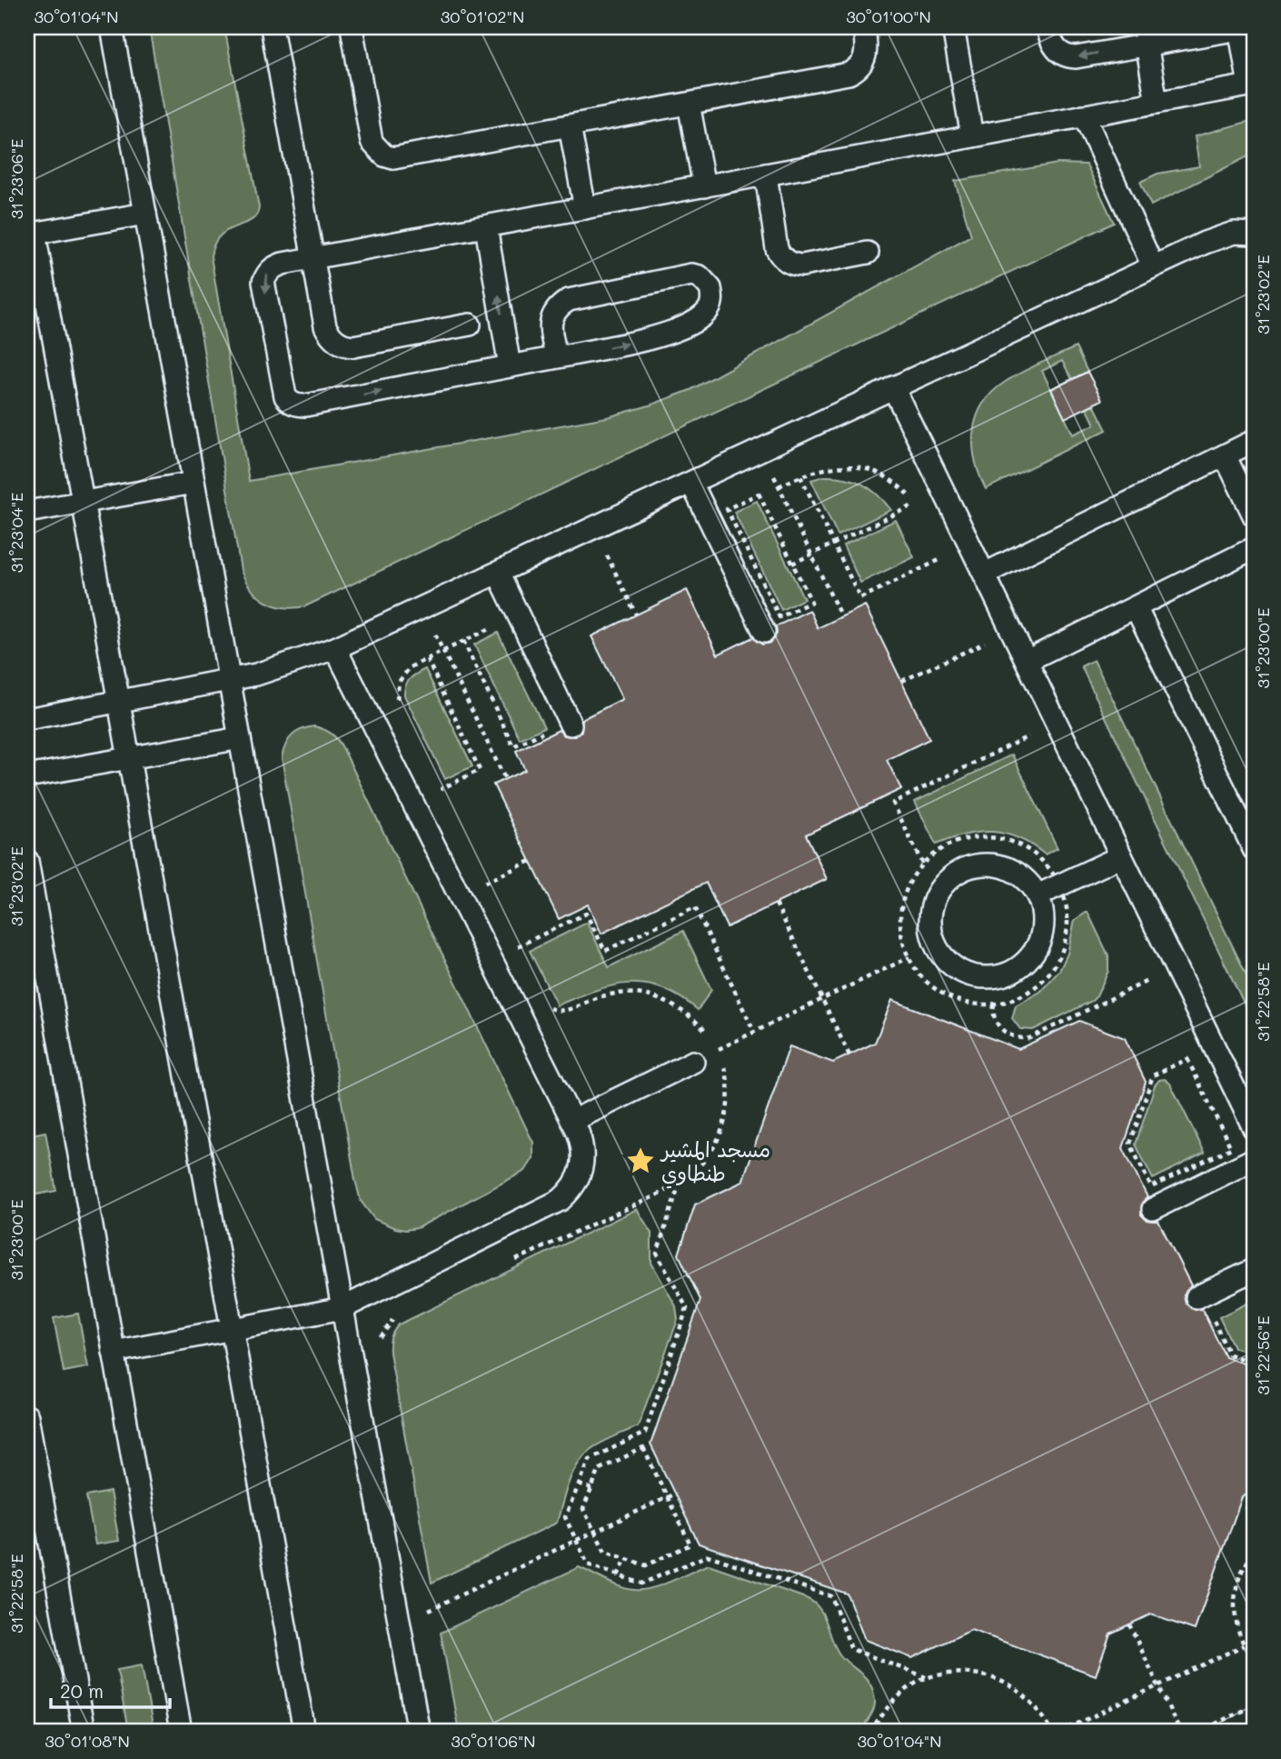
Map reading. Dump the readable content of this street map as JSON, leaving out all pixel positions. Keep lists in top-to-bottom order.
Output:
{
  "places": {
    "place": ["مسجد المشير طنطاوي"]
  },
  "scale_bar": "20 m",
  "coordinates": [
    "30°01'04\"N",
    "30°01'02\"N",
    "30°01'00\"N",
    "31°23'06\"E",
    "31°23'02\"E",
    "31°23'04\"E",
    "31°23'00\"E",
    "31°22'58\"E",
    "31°22'56\"E",
    "30°01'08\"N",
    "30°01'06\"N"
  ]
}
